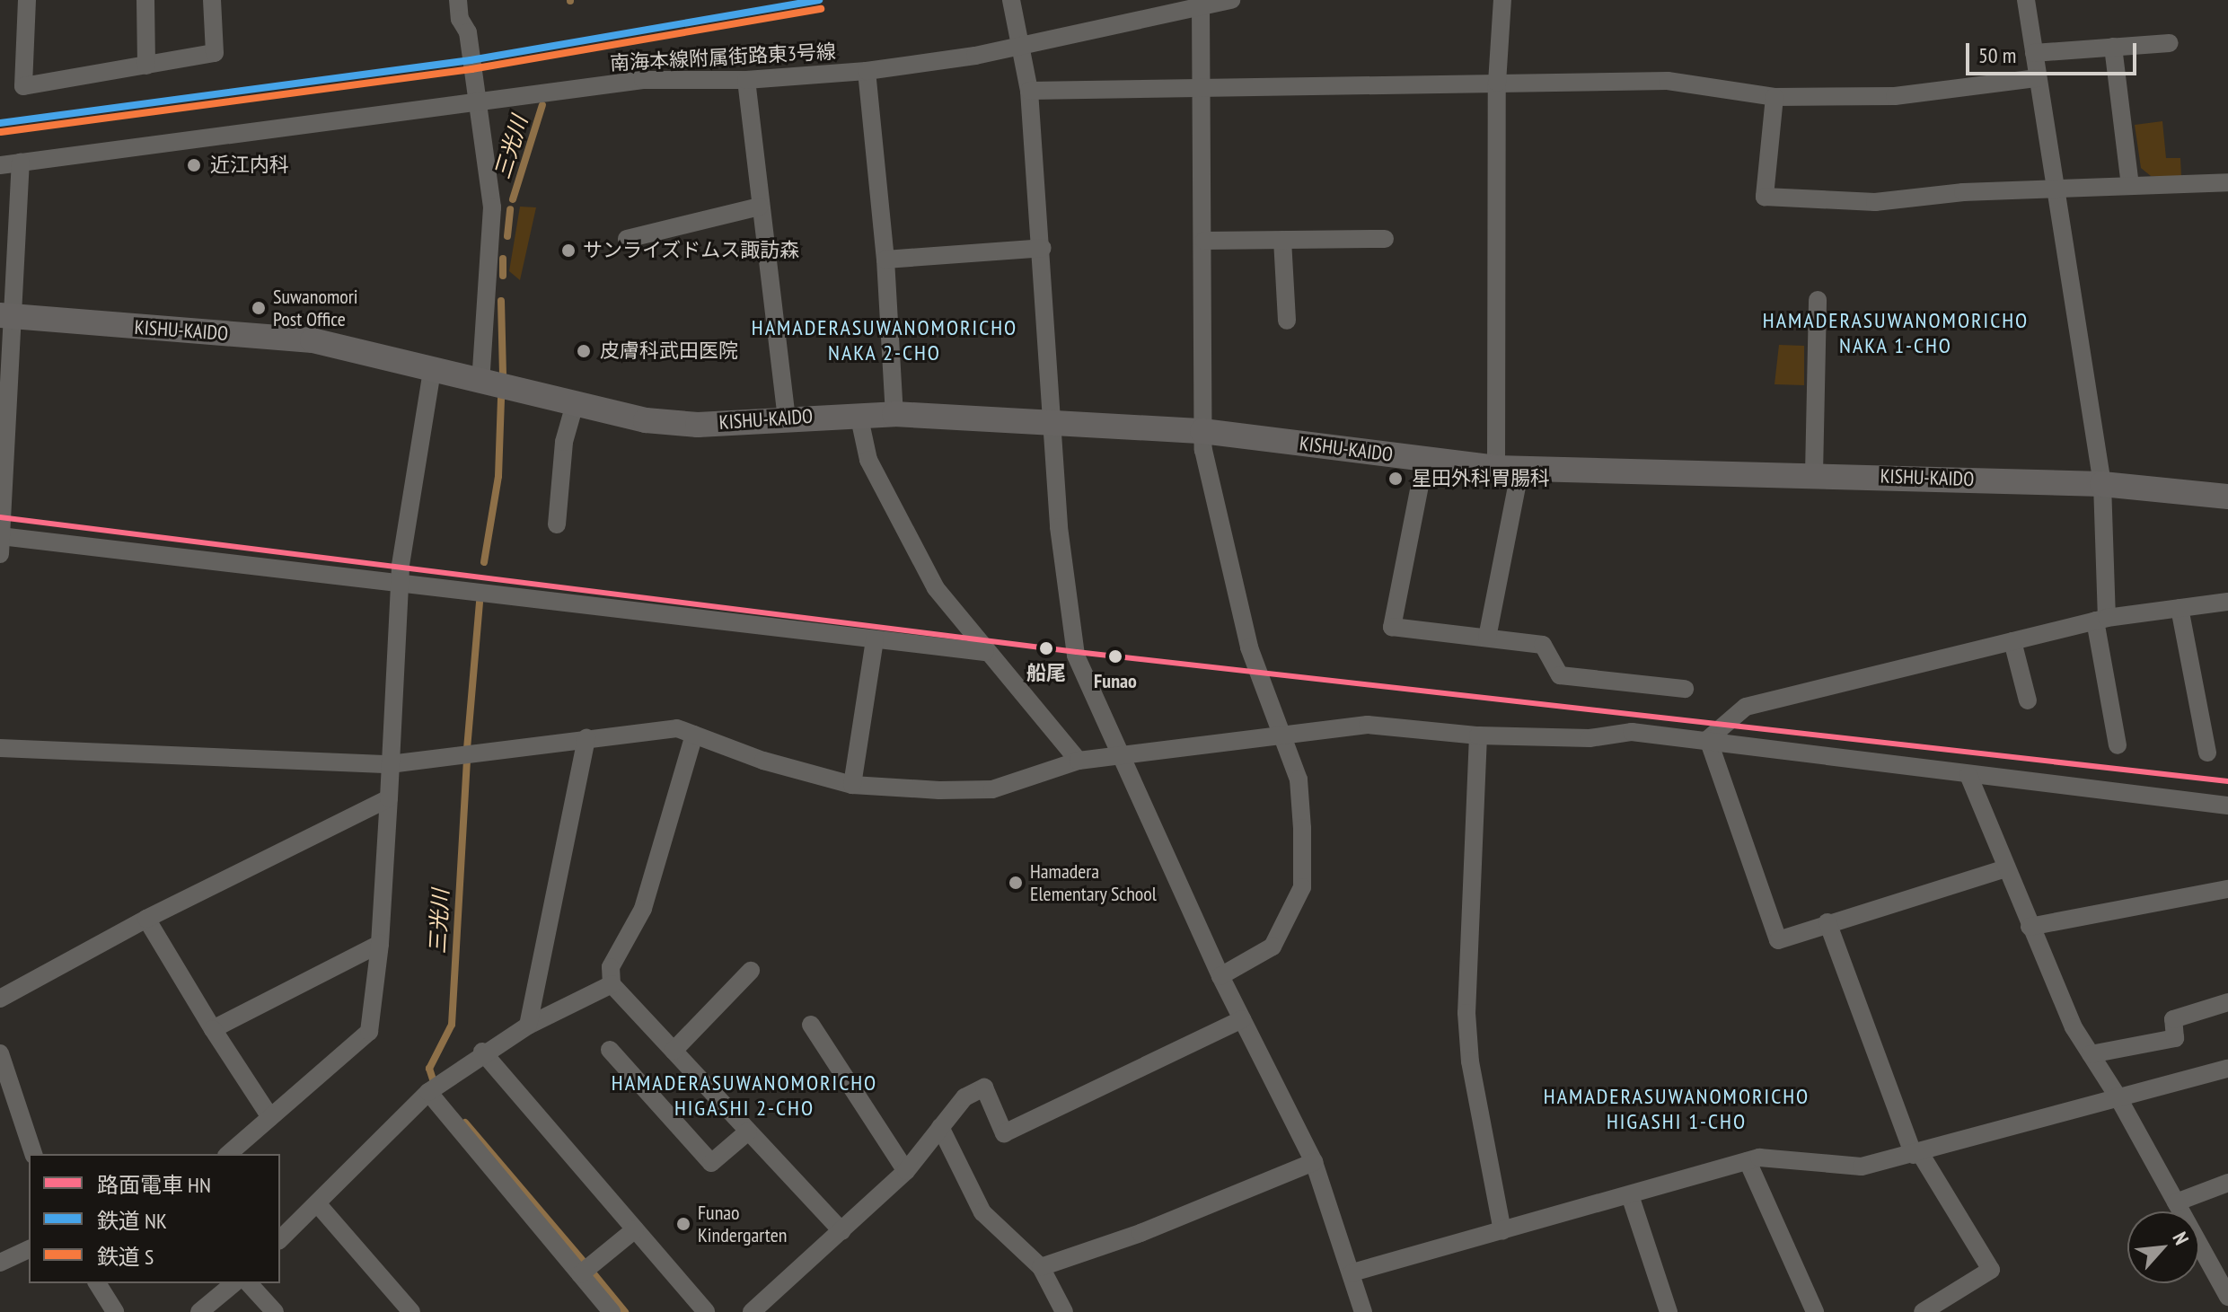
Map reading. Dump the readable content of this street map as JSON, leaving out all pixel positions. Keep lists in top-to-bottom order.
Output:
{
  "streets": {
    "street": ["南海本線附属街路東3号線", "KISHU-KAIDO"]
  },
  "districts": [
    "HAMADERASUWANOMORICHO NAKA 1-CHO",
    "HAMADERASUWANOMORICHO NAKA 2-CHO",
    "HAMADERASUWANOMORICHO HIGASHI 2-CHO",
    "HAMADERASUWANOMORICHO HIGASHI 1-CHO"
  ],
  "water": ["三光川"],
  "places": [
    "近江内科",
    "サンライズドムス諏訪森",
    "Suwanomori Post Office",
    "皮膚科武田医院",
    "星田外科胃腸科",
    "船尾",
    "Funao",
    "Hamadera Elementary School",
    "Funao Kindergarten"
  ],
  "lines": ["rail line NK", "rail line S", "tram line HN"],
  "legend": ["路面電車 HN", "鉄道 NK", "鉄道 S"],
  "scale_bar": "50 m",
  "north": "top right"
}
